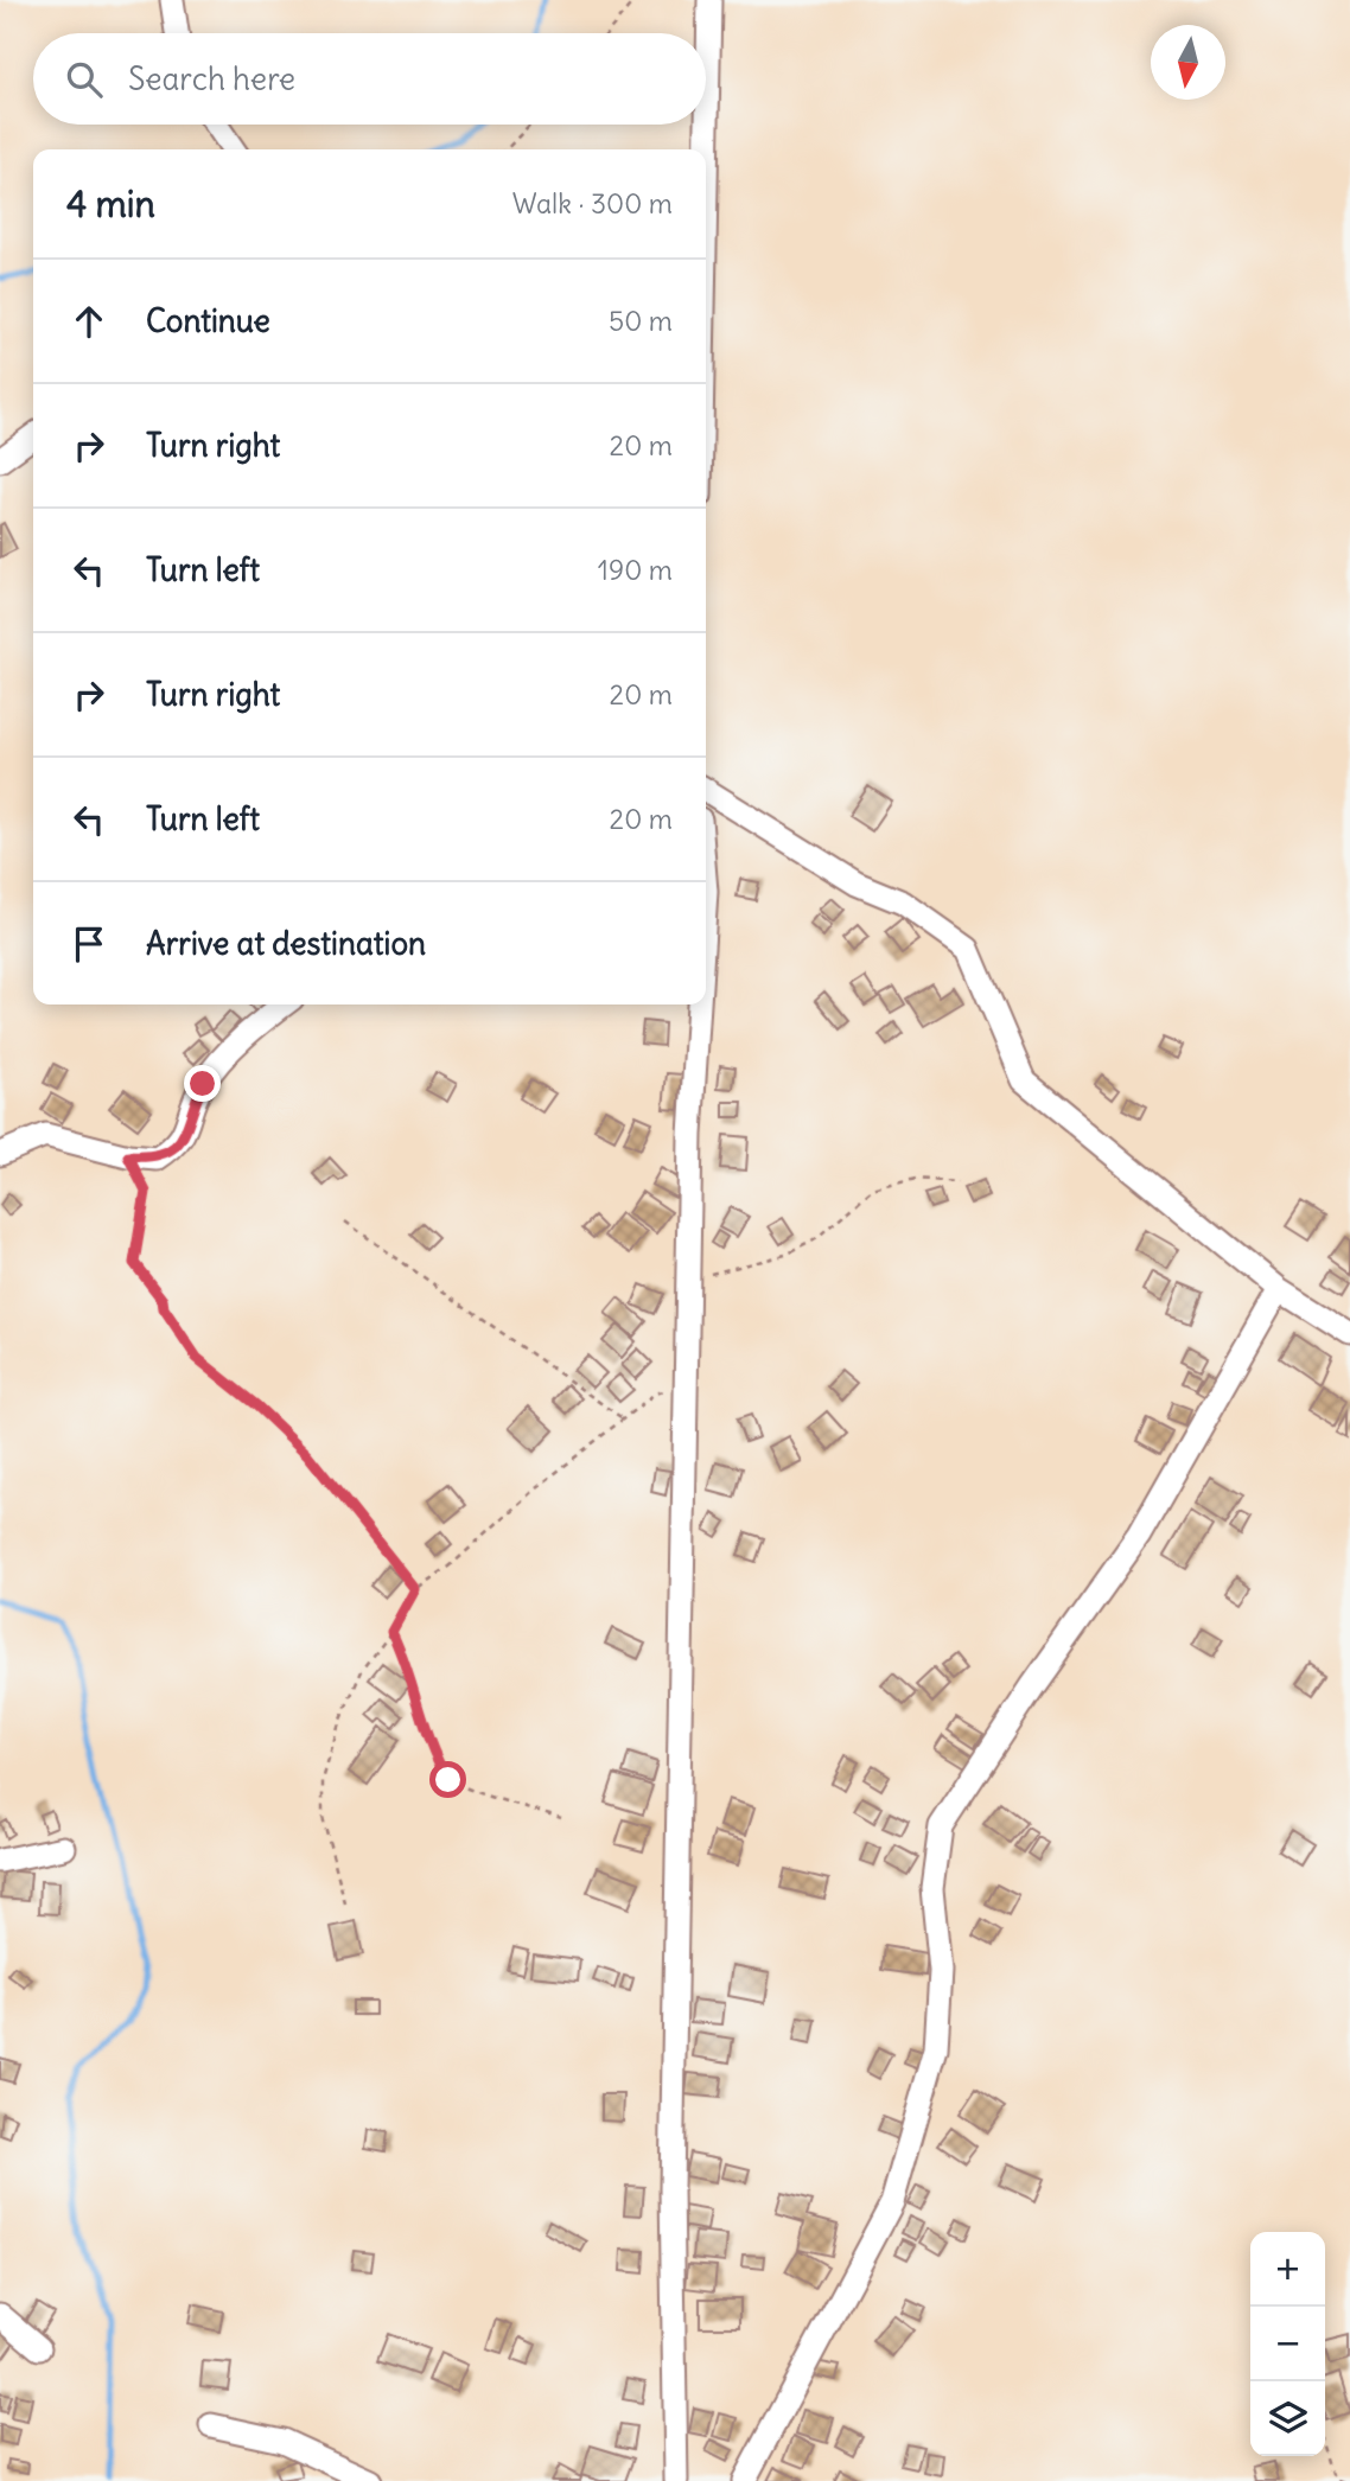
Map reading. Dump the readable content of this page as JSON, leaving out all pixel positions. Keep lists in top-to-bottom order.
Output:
{
  "north": "bottom",
  "page": {
    "search": "Search here",
    "heading": ["4 min", "Walk · 300 m"],
    "list": [
      ["Continue", "50 m"],
      ["Turn right", "20 m"],
      ["Turn left", "190 m"],
      ["Turn right", "20 m"],
      ["Turn left", "20 m"],
      "Arrive at destination"
    ],
    "map_buttons": ["+", "−"]
  }
}
